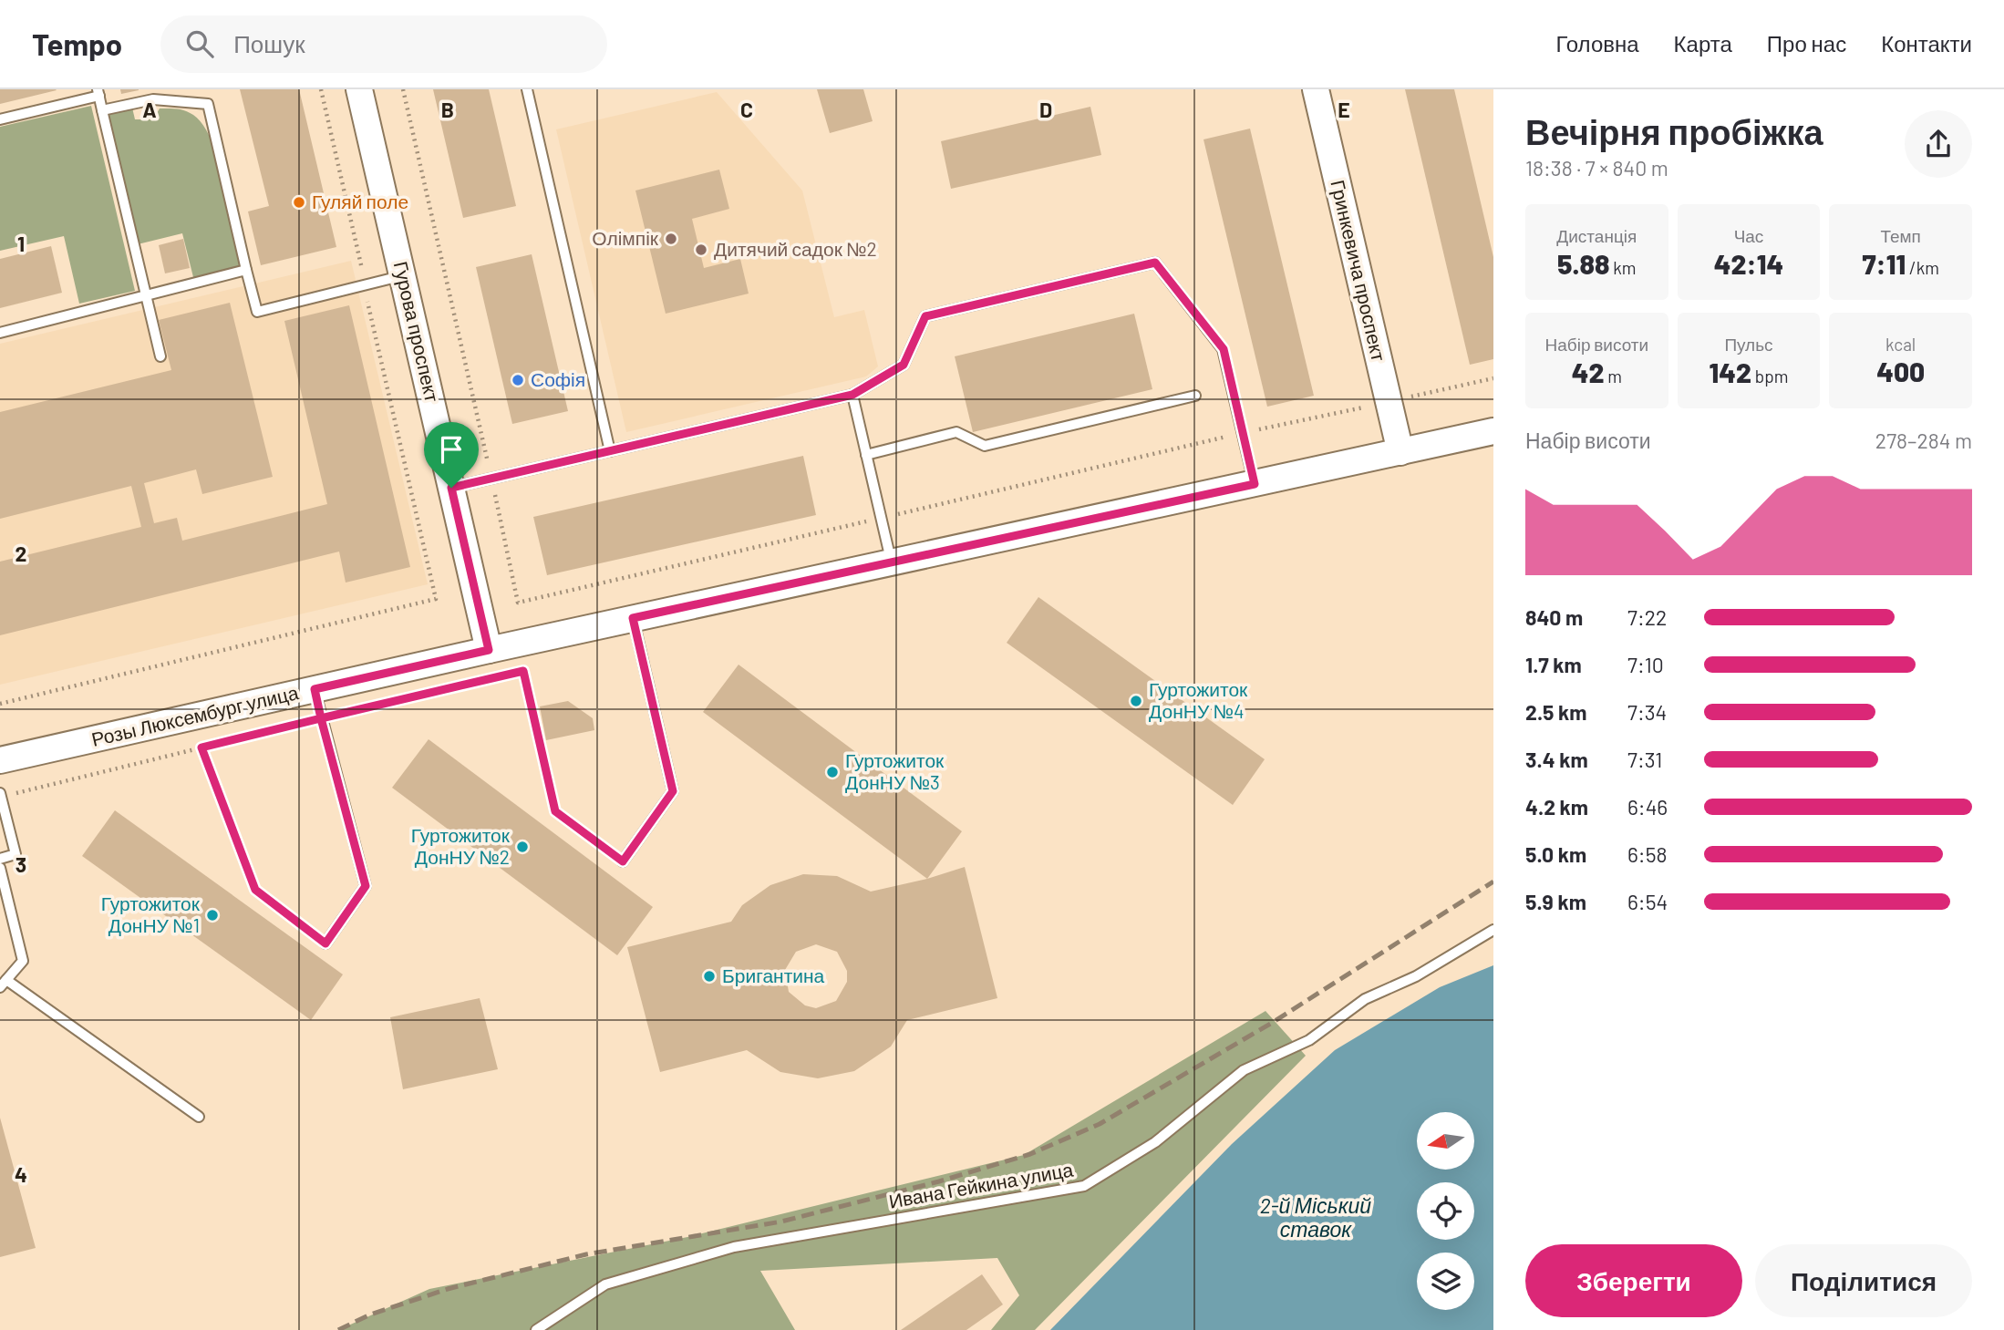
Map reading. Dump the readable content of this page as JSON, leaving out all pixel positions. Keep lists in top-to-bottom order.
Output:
{
  "streets": {
    "street": ["Гринкевича проспект", "Гурова проспект", "Розы Люксембург улица"],
    "lane": ["Ивана Гейкина улица"]
  },
  "crossings": [
    ["Гринкевича проспект", "Розы Люксембург улица"],
    ["Гурова проспект", "Розы Люксембург улица"]
  ],
  "water": ["2-й Міський ставок"],
  "places": [
    "Гуляй поле",
    "Олімпік",
    "Дитячий садок №2",
    "Софія",
    "Гуртожиток ДонНУ №4",
    "Гуртожиток ДонНУ №3",
    "Гуртожиток ДонНУ №2",
    "Гуртожиток ДонНУ №1",
    "Бригантина"
  ],
  "north": "left",
  "page": {
    "header": "Tempo",
    "search": "Пошук",
    "nav": [
      "Головна",
      "Карта",
      "Про нас",
      "Контакти"
    ],
    "heading": ["Вечірня пробіжка", "18:38 · 7 × 840 m"],
    "stats": [
      ["Дистанція", "5.88 km"],
      ["Час", "42:14"],
      ["Темп", "7:11 /km"],
      ["Набір висоти", "42 m"],
      ["Пульс", "142 bpm"],
      ["kcal", "400"]
    ],
    "chart": ["Набір висоти", "278–284 m"],
    "list": [
      {
        "name": "840 m",
        "note": "7:22"
      },
      {
        "name": "1.7 km",
        "note": "7:10"
      },
      {
        "name": "2.5 km",
        "note": "7:34"
      },
      {
        "name": "3.4 km",
        "note": "7:31"
      },
      {
        "name": "4.2 km",
        "note": "6:46"
      },
      {
        "name": "5.0 km",
        "note": "6:58"
      },
      {
        "name": "5.9 km",
        "note": "6:54"
      }
    ],
    "buttons": ["Зберегти", "Поділитися"]
  },
  "grid": {
    "columns": [
      "A",
      "B",
      "C",
      "D",
      "E"
    ],
    "rows": [
      "1",
      "2",
      "3",
      "4"
    ]
  }
}
